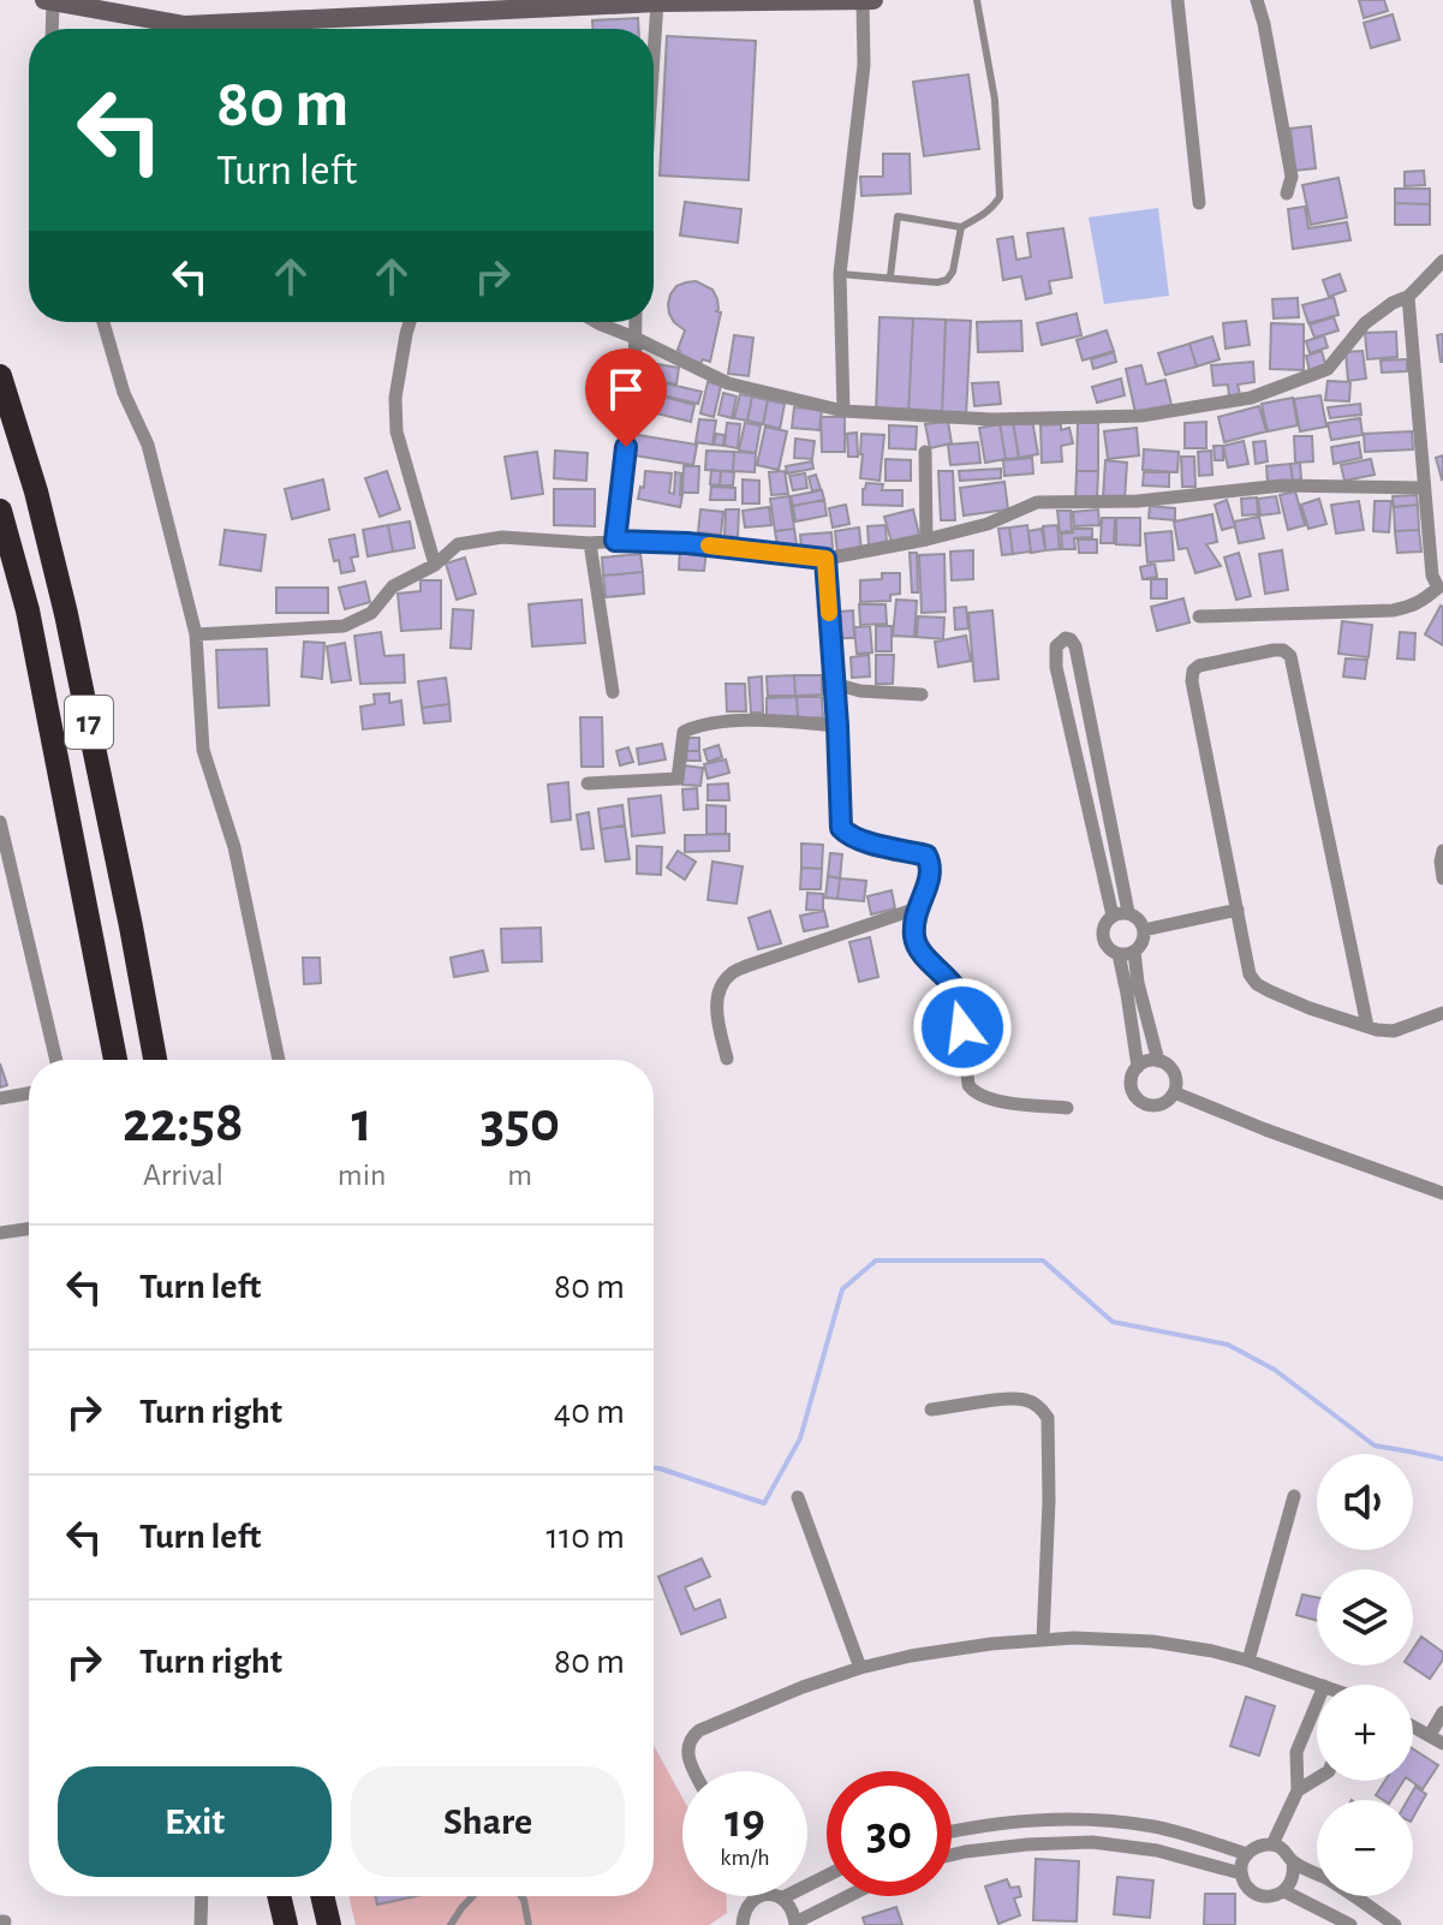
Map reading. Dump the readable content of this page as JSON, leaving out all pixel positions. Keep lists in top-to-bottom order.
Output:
{
  "streets": {
    "highway": ["17"]
  },
  "page": {
    "turn": ["80 m", "Turn left"],
    "eta": [
      "22:58",
      "Arrival",
      "1",
      "min",
      "350",
      "m"
    ],
    "list": [
      {
        "name": "Turn left",
        "value": "80 m"
      },
      {
        "name": "Turn right",
        "value": "40 m"
      },
      {
        "name": "Turn left",
        "value": "110 m"
      },
      {
        "name": "Turn right",
        "value": "80 m"
      }
    ],
    "map_buttons": ["+", "−"],
    "buttons": ["Exit", "Share"],
    "speed": "19 km/h",
    "limit": "30"
  }
}
